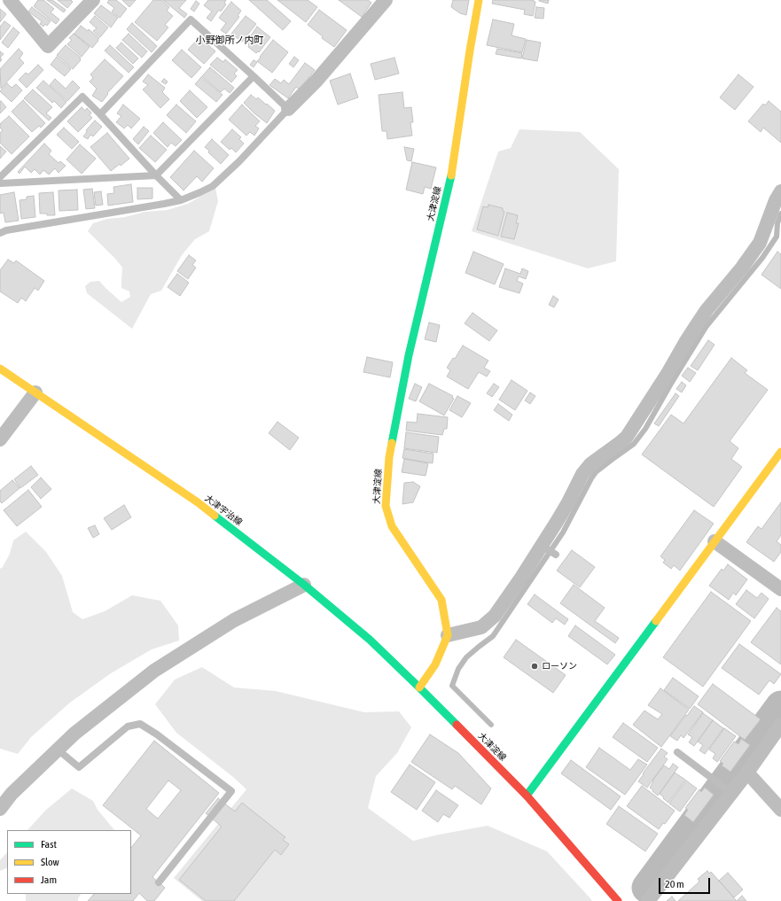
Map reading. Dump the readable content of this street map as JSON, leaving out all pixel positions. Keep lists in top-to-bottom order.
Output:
{
  "streets": {
    "main road": ["大津淀線", "大津宇治線"]
  },
  "crossings": [
    ["大津淀線", "大津宇治線"]
  ],
  "districts": ["小野御所ノ内町"],
  "places": ["ローソン"],
  "legend": ["Fast", "Slow", "Jam"],
  "scale_bar": "20 m"
}
